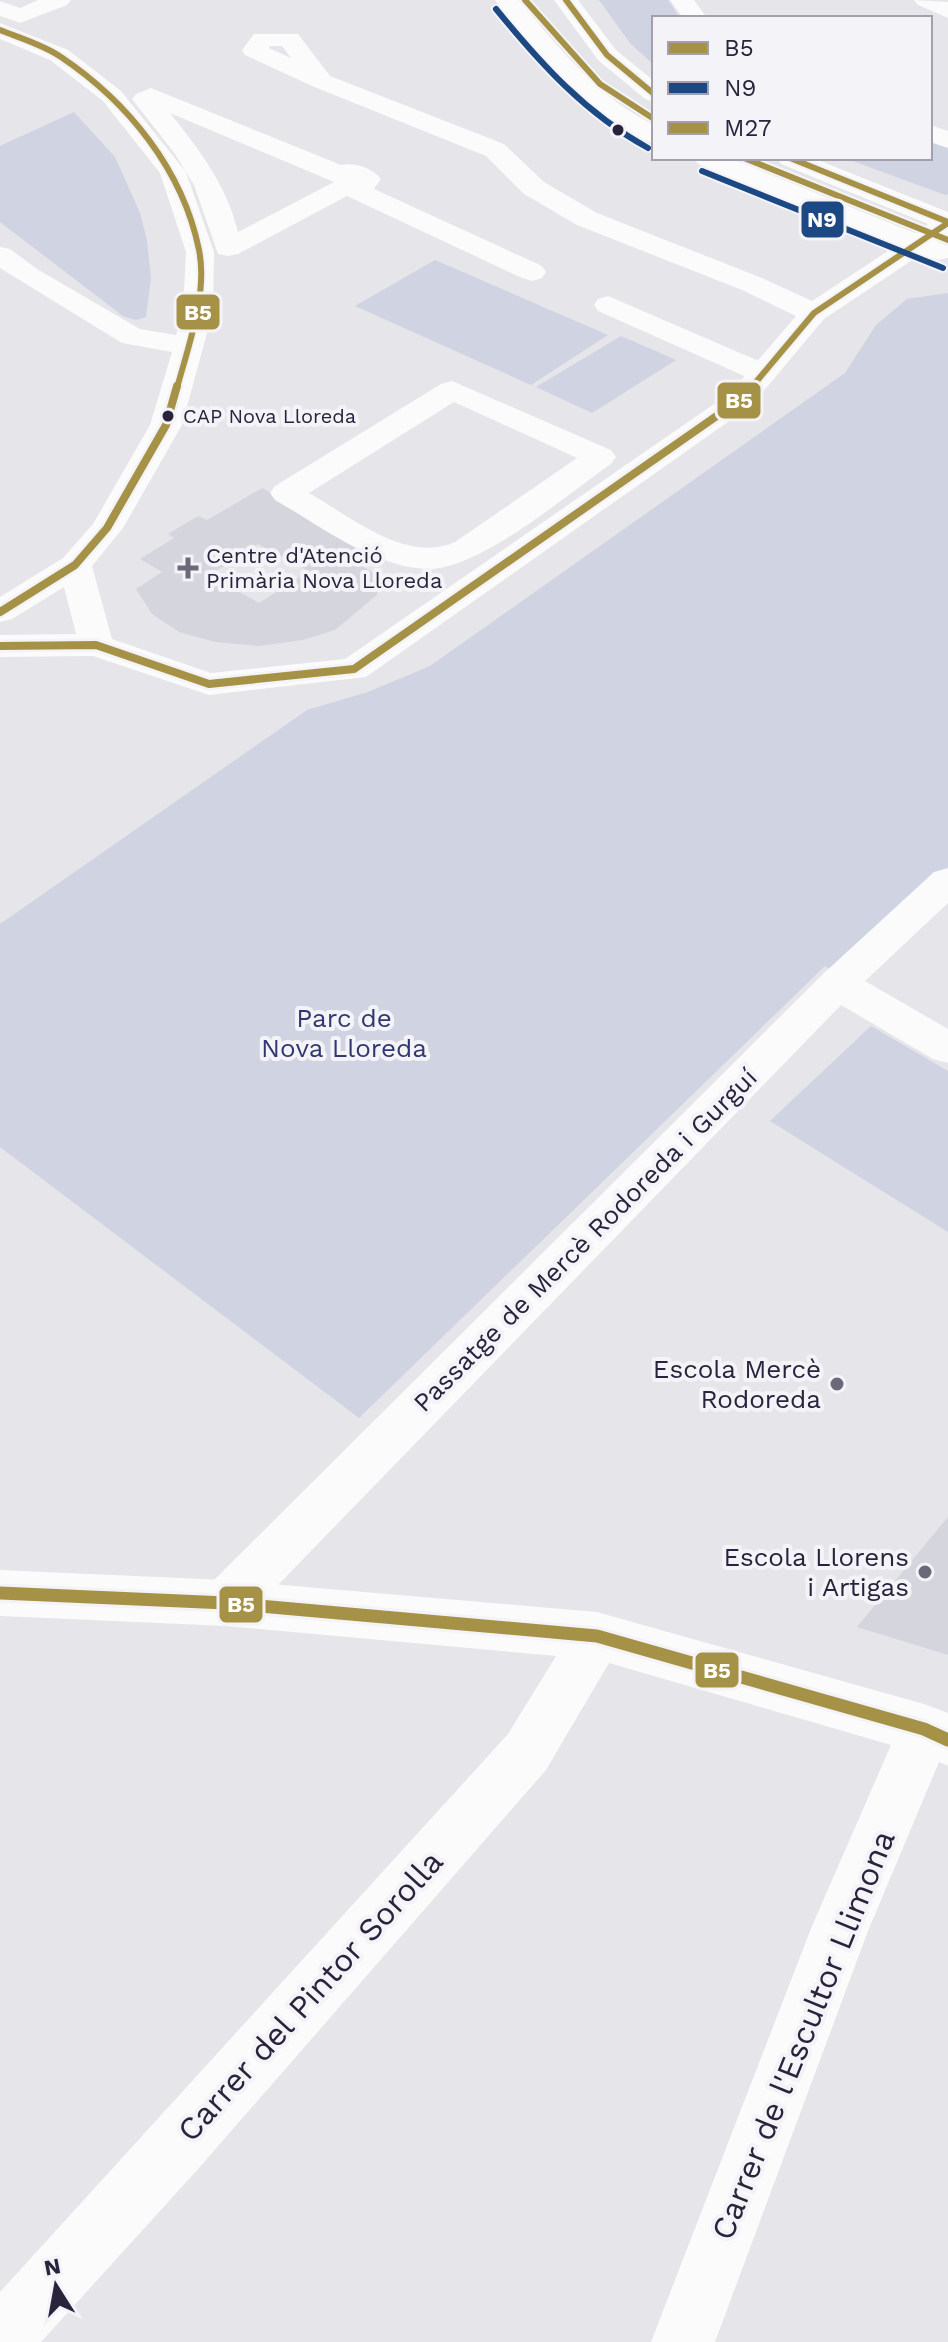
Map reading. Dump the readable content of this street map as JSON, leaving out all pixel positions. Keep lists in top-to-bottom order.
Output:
{
  "streets": {
    "street": ["Passatge de Mercè Rodoreda i Gurguí", "Carrer del Pintor Sorolla", "Carrer de l'Escultor Llimona"]
  },
  "parks": ["Parc de Nova Lloreda"],
  "places": {
    "other": ["CAP Nova Lloreda", "Escola Mercè Rodoreda", "Escola Llorens i Artigas"],
    "health": ["Centre d'Atenció Primària Nova Lloreda"]
  },
  "lines": ["transit line B5", "transit line M27", "transit line N9"],
  "legend": ["B5", "N9", "M27"],
  "north": "top"
}
